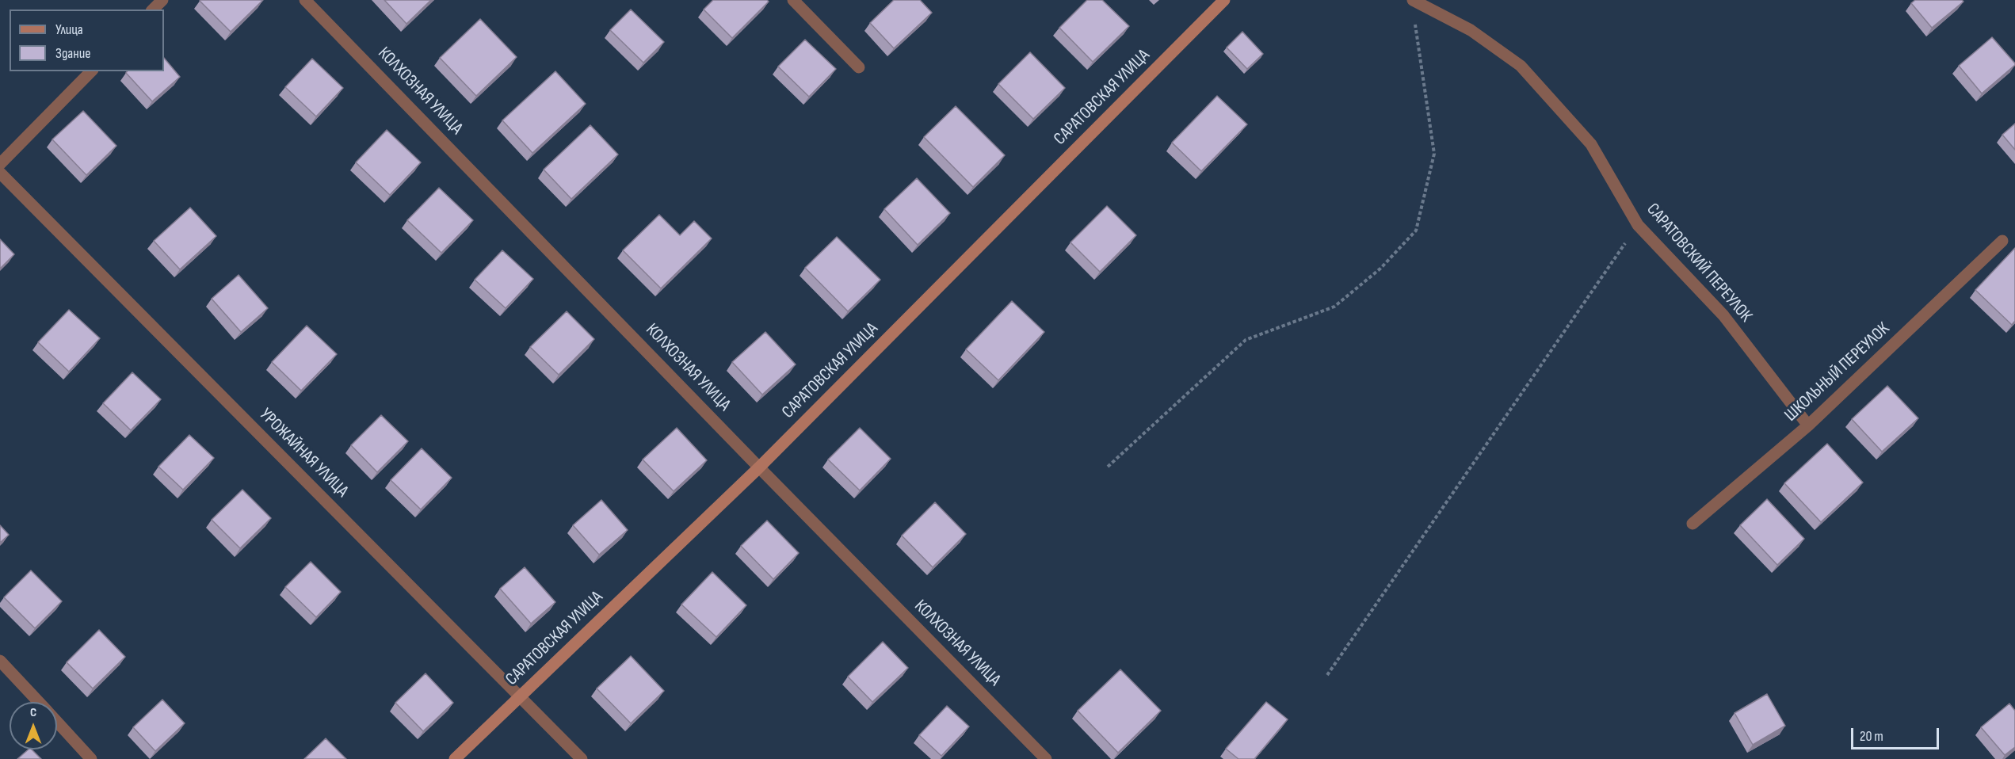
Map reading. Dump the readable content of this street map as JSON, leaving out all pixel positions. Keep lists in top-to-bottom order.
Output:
{
  "streets": {
    "street": [
      "КОЛХОЗНАЯ УЛИЦА",
      "САРАТОВСКАЯ УЛИЦА",
      "САРАТОВСКИЙ ПЕРЕУЛОК",
      "ШКОЛЬНЫЙ ПЕРЕУЛОК",
      "УРОЖАЙНАЯ УЛИЦА"
    ]
  },
  "crossings": [
    ["КОЛХОЗНАЯ УЛИЦА", "САРАТОВСКАЯ УЛИЦА"],
    ["САРАТОВСКАЯ УЛИЦА", "УРОЖАЙНАЯ УЛИЦА"],
    ["САРАТОВСКИЙ ПЕРЕУЛОК", "ШКОЛЬНЫЙ ПЕРЕУЛОК"]
  ],
  "legend": ["Улица", "Здание"],
  "scale_bar": "20 m",
  "north": "top"
}
